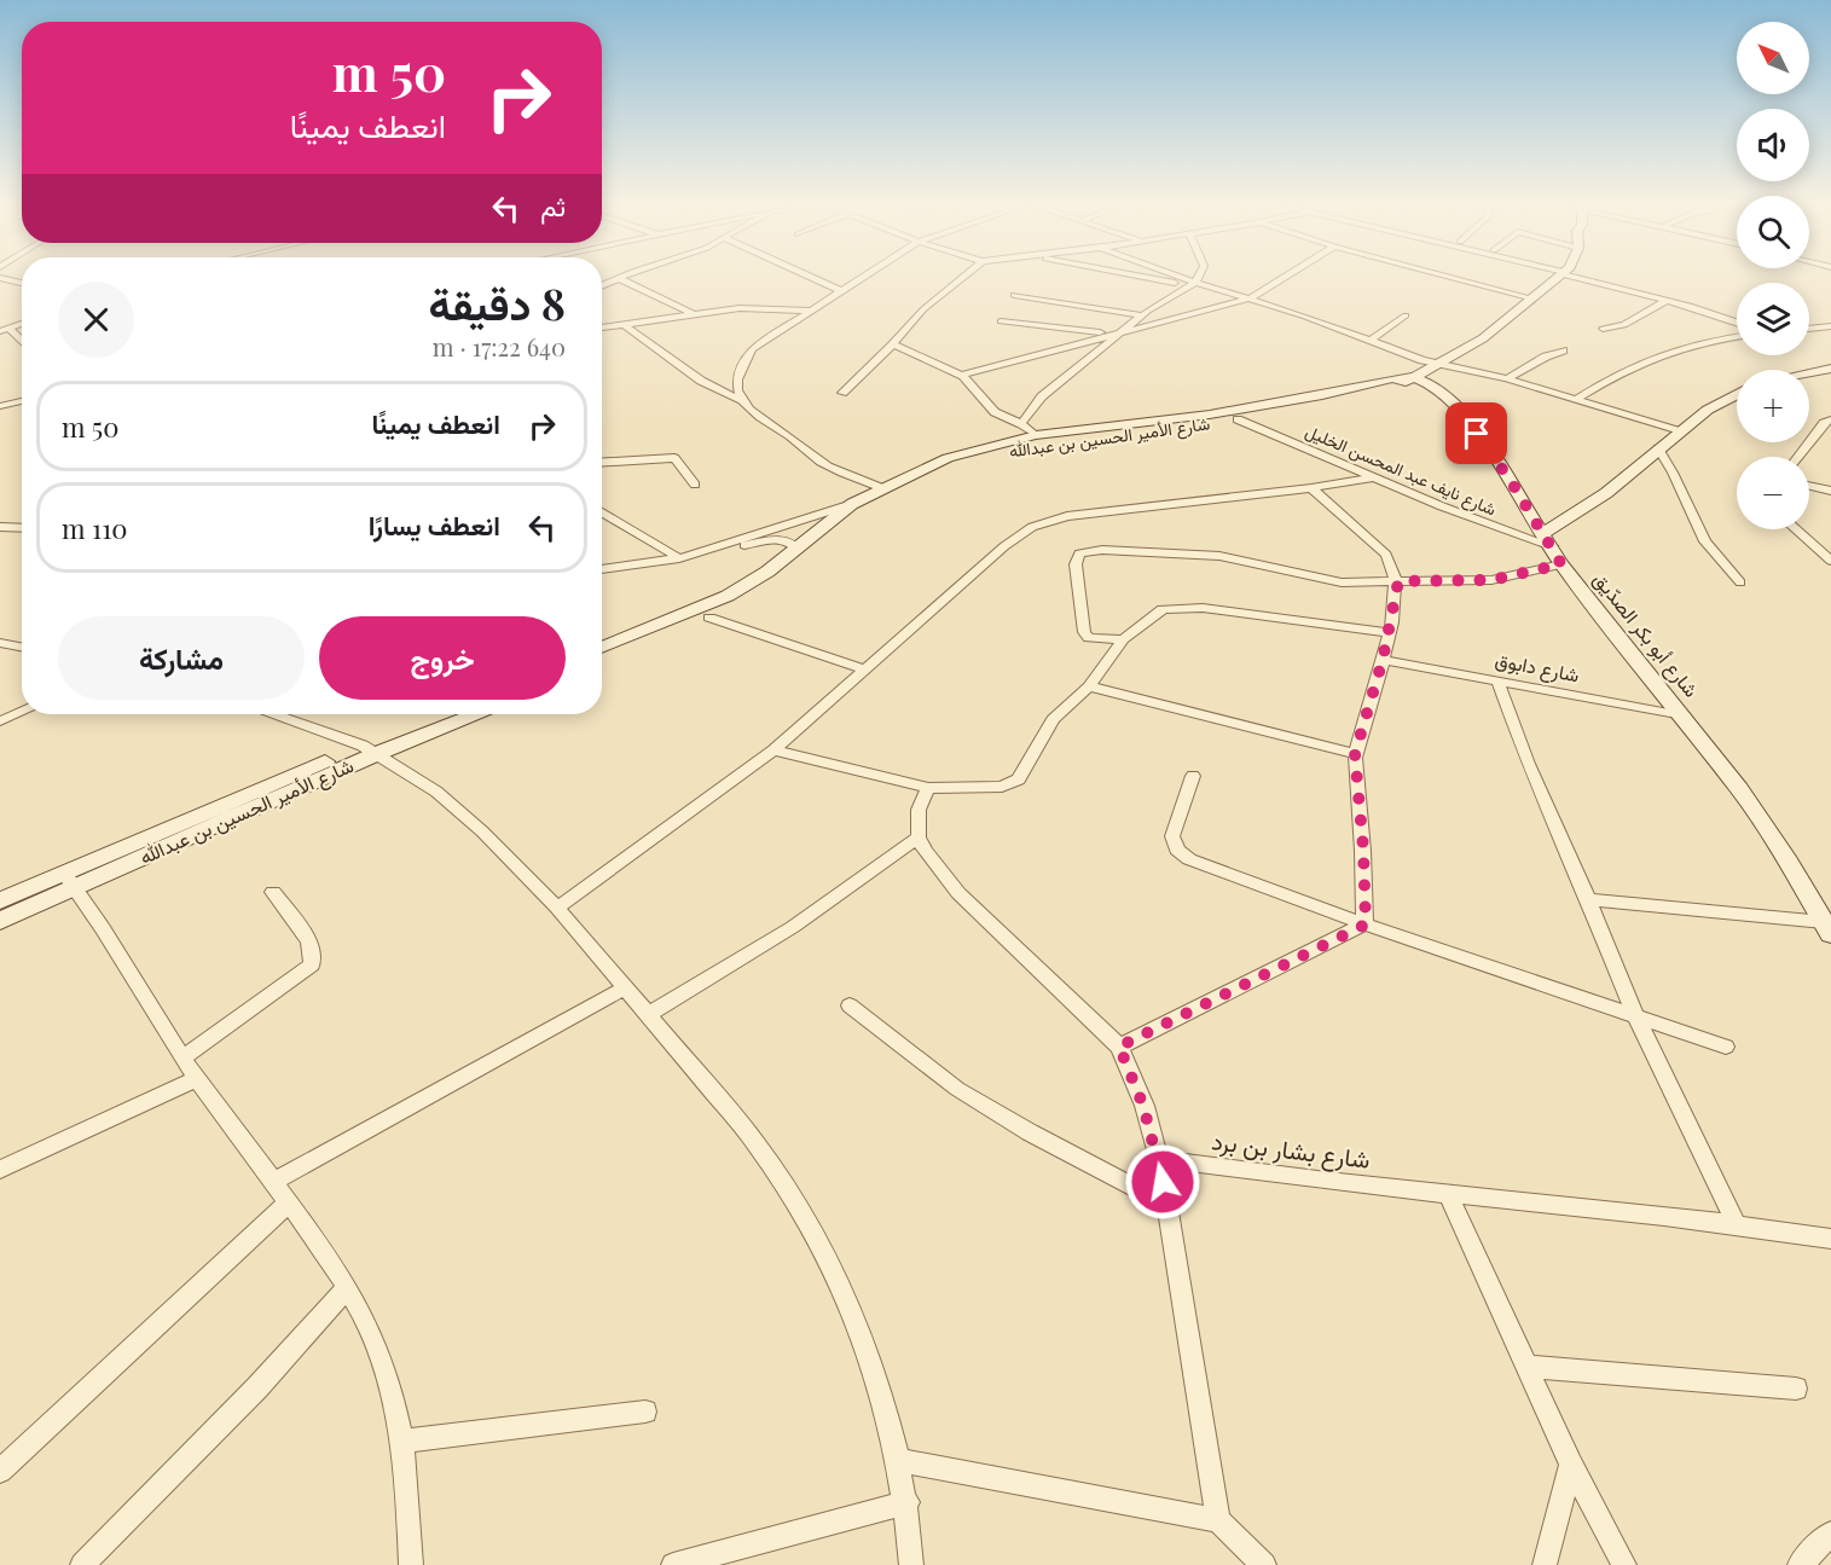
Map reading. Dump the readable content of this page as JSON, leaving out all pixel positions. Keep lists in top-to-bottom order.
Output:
{
  "streets": {
    "street": [
      "شارع الأمير الحسين بن عبدالله",
      "شارع نايف عبد المحسن الخليل",
      "شارع أبو بكر الصدّيق",
      "شارع دابوق",
      "شارع بشار بن برد"
    ]
  },
  "crossings": [
    ["شارع الأمير الحسين بن عبدالله", "شارع نايف عبد المحسن الخليل"],
    ["شارع الأمير الحسين بن عبدالله", "شارع أبو بكر الصدّيق"],
    ["شارع نايف عبد المحسن الخليل", "شارع أبو بكر الصدّيق"],
    ["شارع أبو بكر الصدّيق", "شارع دابوق"]
  ],
  "north": "top left",
  "page": {
    "map_buttons": ["+", "−"],
    "turn": ["50 m", "انعطف يمينًا"],
    "then": "ثم",
    "heading": ["8 دقيقة", "640 m · 17:22"],
    "list": [
      {
        "name": "انعطف يمينًا",
        "value": "50 m"
      },
      {
        "name": "انعطف يسارًا",
        "value": "110 m"
      }
    ],
    "buttons": ["خروج", "مشاركة"]
  }
}
